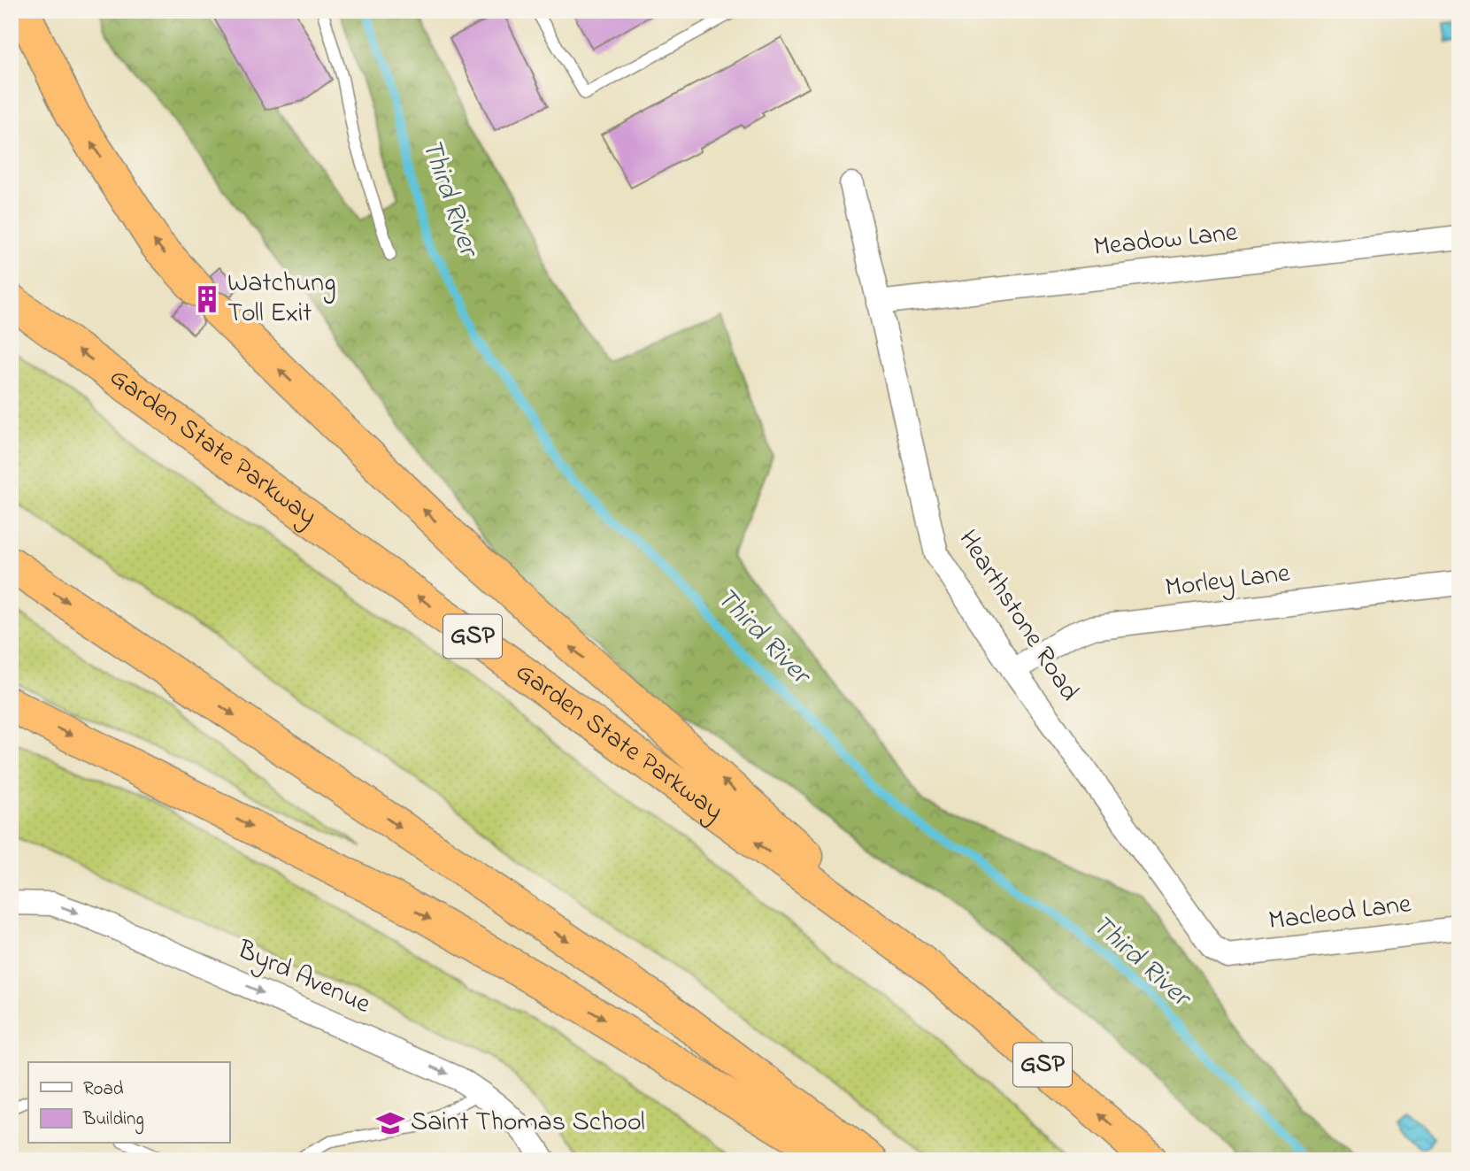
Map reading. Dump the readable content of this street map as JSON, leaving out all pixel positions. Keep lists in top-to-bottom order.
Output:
{
  "streets": {
    "highway": ["Garden State Parkway", "GSP"],
    "street": [
      "Meadow Lane",
      "Morley Lane",
      "Hearthstone Road",
      "Macleod Lane",
      "Byrd Avenue"
    ]
  },
  "crossings": [
    ["Meadow Lane", "Hearthstone Road"],
    ["Morley Lane", "Hearthstone Road"],
    ["Hearthstone Road", "Macleod Lane"]
  ],
  "one_way": ["Byrd Avenue"],
  "water": ["Third River"],
  "places": {
    "building": ["Watchung Toll Exit"],
    "school or university": ["Saint Thomas School"]
  },
  "legend": ["Road", "Building"]
}
